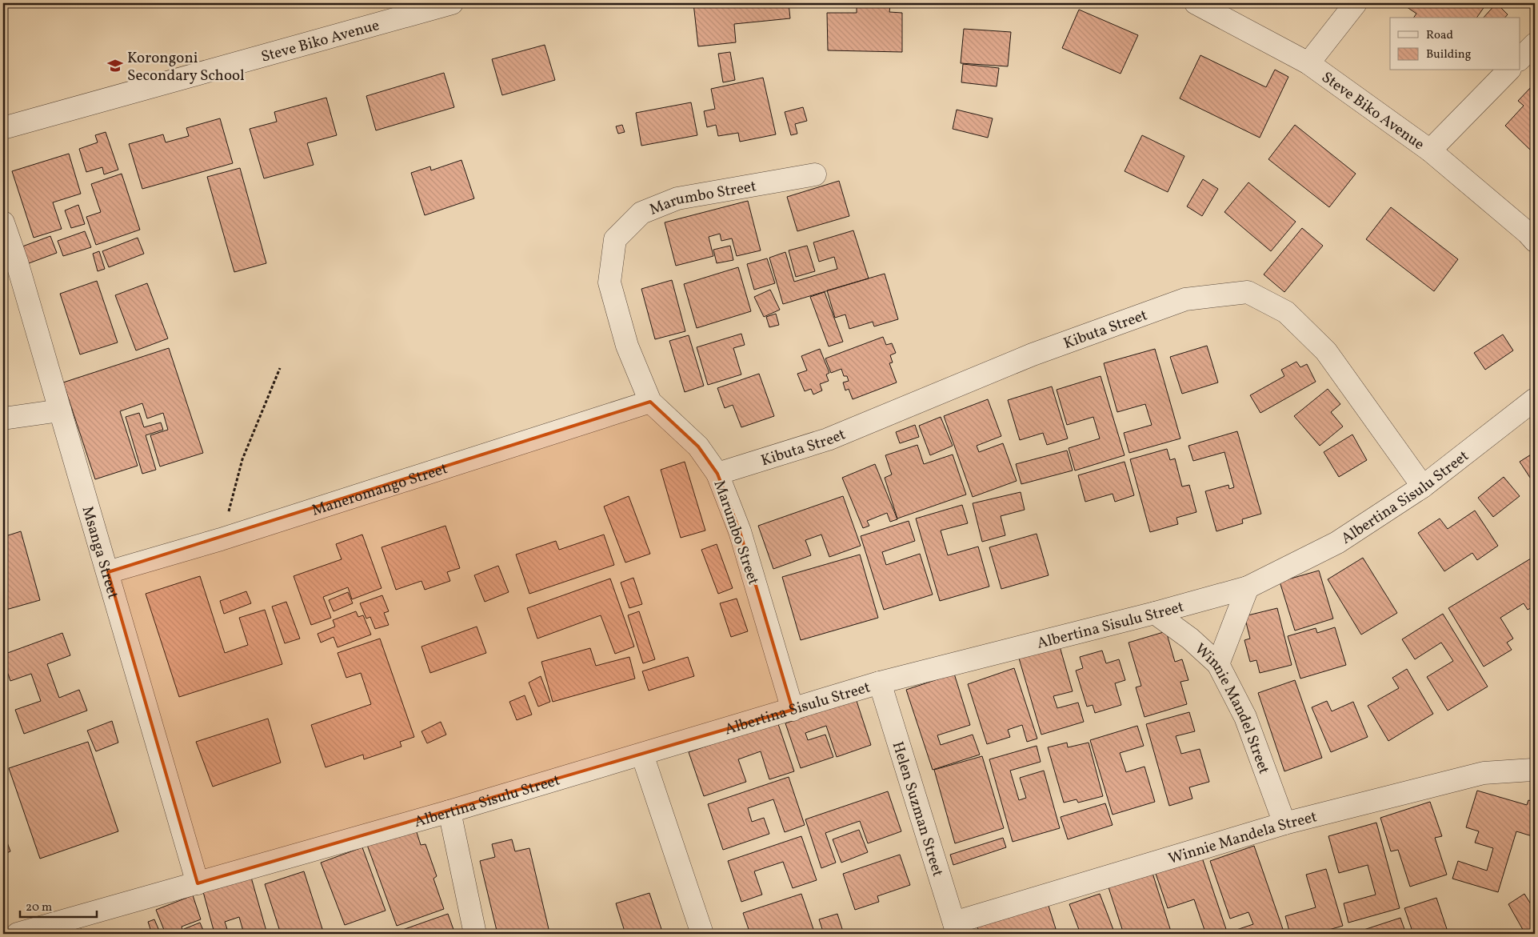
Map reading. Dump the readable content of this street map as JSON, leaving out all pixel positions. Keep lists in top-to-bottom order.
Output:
{
  "streets": {
    "street": [
      "Steve Biko Avenue",
      "Marumbo Street",
      "Kibuta Street",
      "Maneromango Street",
      "Albertina Sisulu Street",
      "Msanga Street",
      "Winnie Mandel Street",
      "Helen Suzman Street",
      "Winnie Mandela Street"
    ]
  },
  "crossings": [
    ["Marumbo Street", "Kibuta Street"],
    ["Marumbo Street", "Maneromango Street"],
    ["Marumbo Street", "Albertina Sisulu Street"],
    ["Kibuta Street", "Albertina Sisulu Street"],
    ["Maneromango Street", "Msanga Street"],
    ["Albertina Sisulu Street", "Msanga Street"],
    ["Albertina Sisulu Street", "Winnie Mandel Street"],
    ["Albertina Sisulu Street", "Helen Suzman Street"],
    ["Winnie Mandel Street", "Winnie Mandela Street"],
    ["Helen Suzman Street", "Winnie Mandela Street"]
  ],
  "places": {
    "school or university": ["Korongoni Secondary School"]
  },
  "legend": ["Road", "Building"],
  "scale_bar": "20 m"
}
